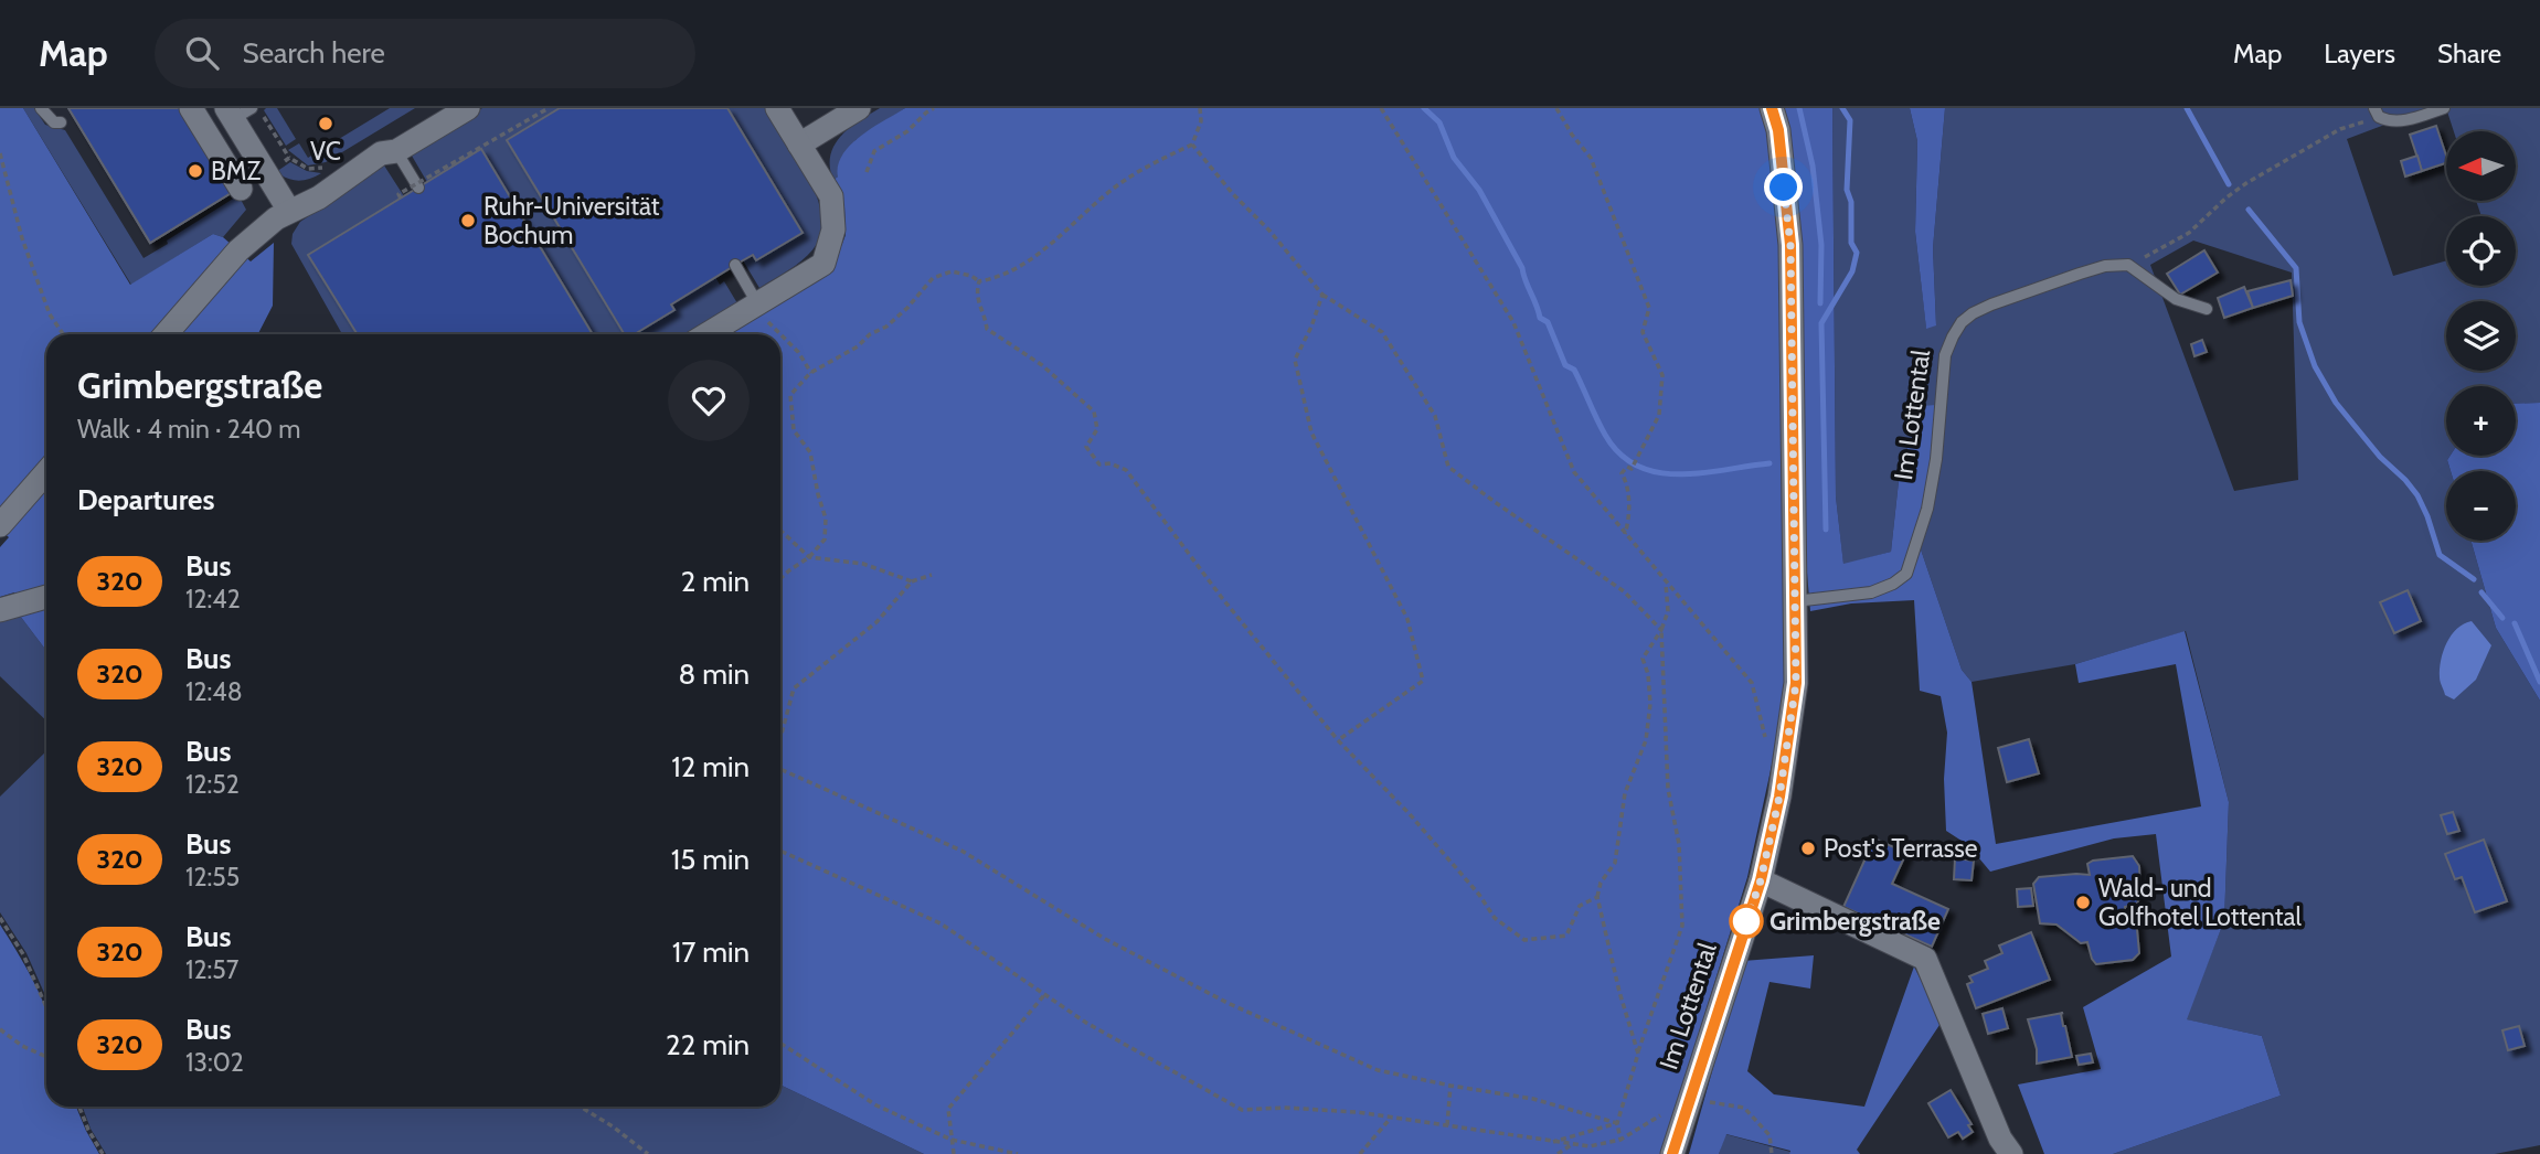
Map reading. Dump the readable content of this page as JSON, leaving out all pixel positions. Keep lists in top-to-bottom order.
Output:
{
  "streets": {
    "street": ["Im Lottental"]
  },
  "places": [
    "VC",
    "BMZ",
    "Ruhr-Universität Bochum",
    "Post's Terrasse",
    "Wald- und Golfhotel Lottental",
    "Grimbergstraße"
  ],
  "lines": ["bus line 320"],
  "north": "left",
  "page": {
    "header": "Map",
    "search": "Search here",
    "nav": ["Map", "Layers", "Share"],
    "map_buttons": ["+", "−"],
    "heading": [
      ["Grimbergstraße", "Walk · 4 min · 240 m"],
      "Departures"
    ],
    "list": [
      {
        "mark": "320",
        "name": "Bus",
        "note": "12:42",
        "value": "2 min"
      },
      {
        "mark": "320",
        "name": "Bus",
        "note": "12:48",
        "value": "8 min"
      },
      {
        "mark": "320",
        "name": "Bus",
        "note": "12:52",
        "value": "12 min"
      },
      {
        "mark": "320",
        "name": "Bus",
        "note": "12:55",
        "value": "15 min"
      },
      {
        "mark": "320",
        "name": "Bus",
        "note": "12:57",
        "value": "17 min"
      },
      {
        "mark": "320",
        "name": "Bus",
        "note": "13:02",
        "value": "22 min"
      }
    ]
  }
}
